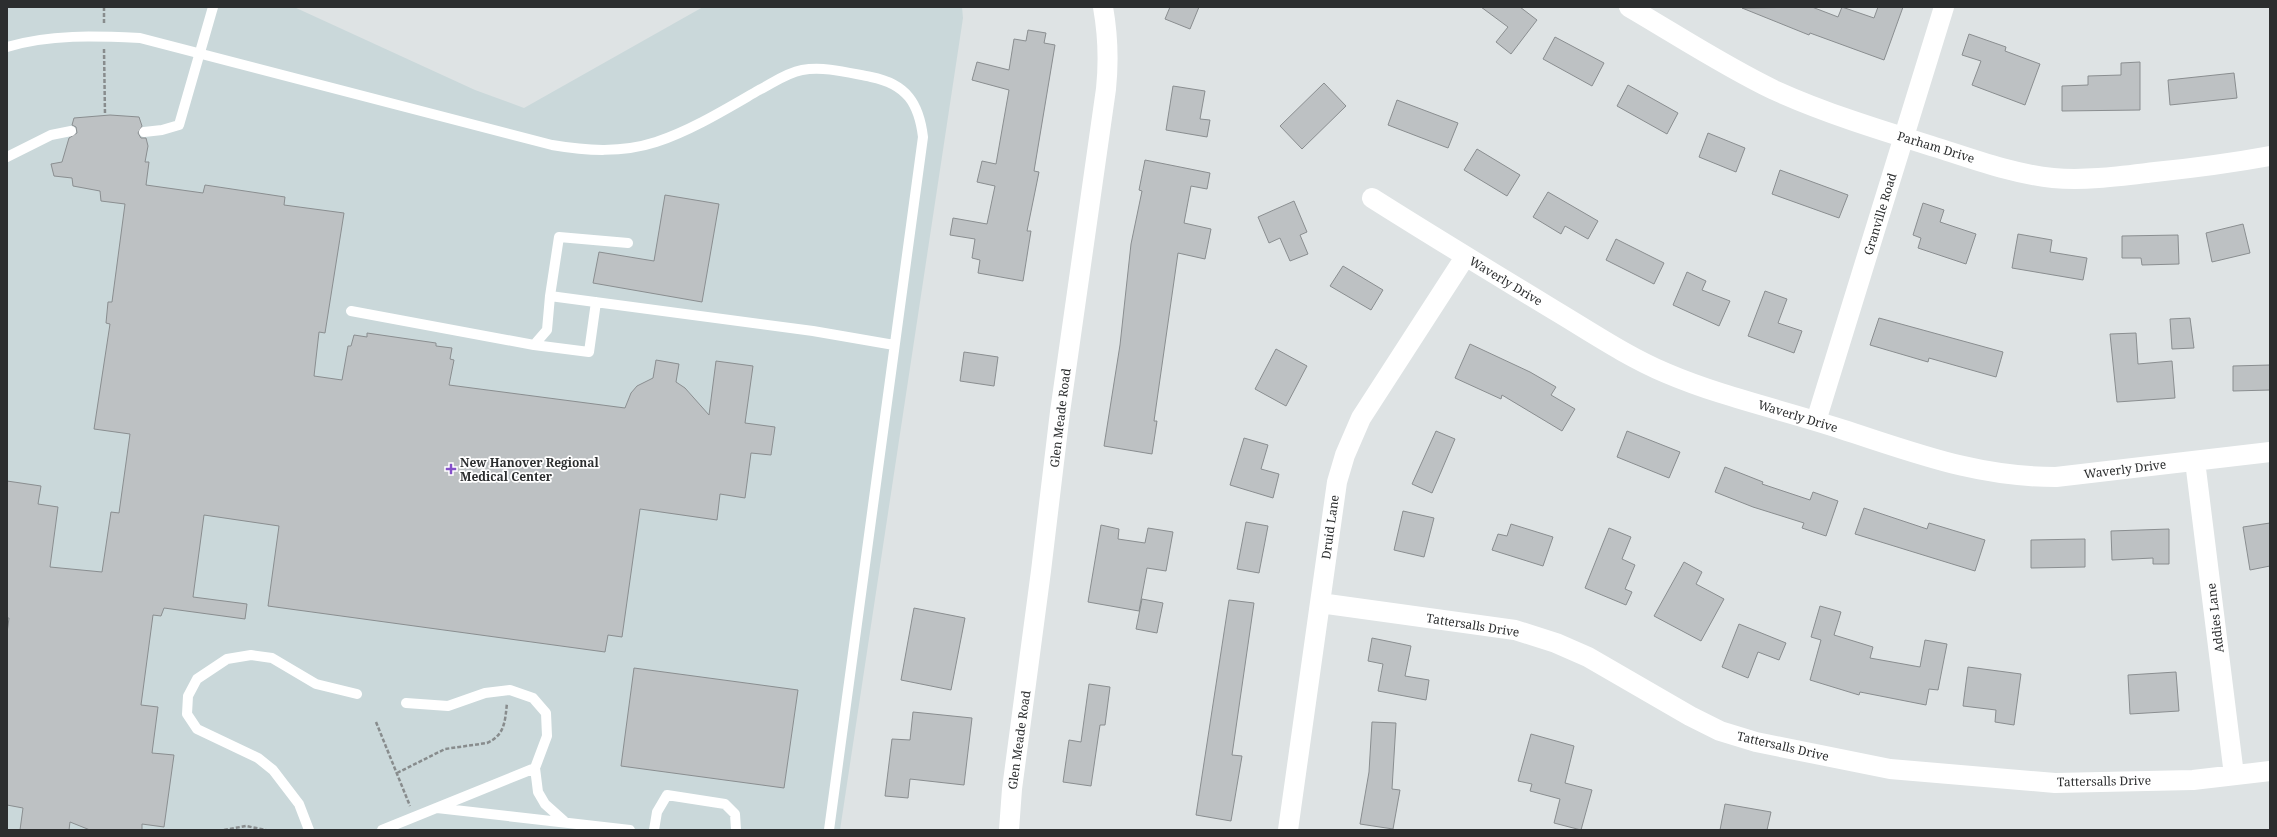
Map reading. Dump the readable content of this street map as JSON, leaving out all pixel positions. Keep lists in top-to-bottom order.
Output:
{
  "streets": {
    "street": [
      "Parham Drive",
      "Granville Road",
      "Waverly Drive",
      "Glen Meade Road",
      "Druid Lane",
      "Addies Lane",
      "Tattersalls Drive"
    ]
  },
  "crossings": [
    ["Parham Drive", "Granville Road"],
    ["Granville Road", "Waverly Drive"],
    ["Waverly Drive", "Druid Lane"],
    ["Waverly Drive", "Addies Lane"],
    ["Druid Lane", "Tattersalls Drive"],
    ["Addies Lane", "Tattersalls Drive"]
  ],
  "places": {
    "health": ["New Hanover Regional Medical Center"]
  }
}
